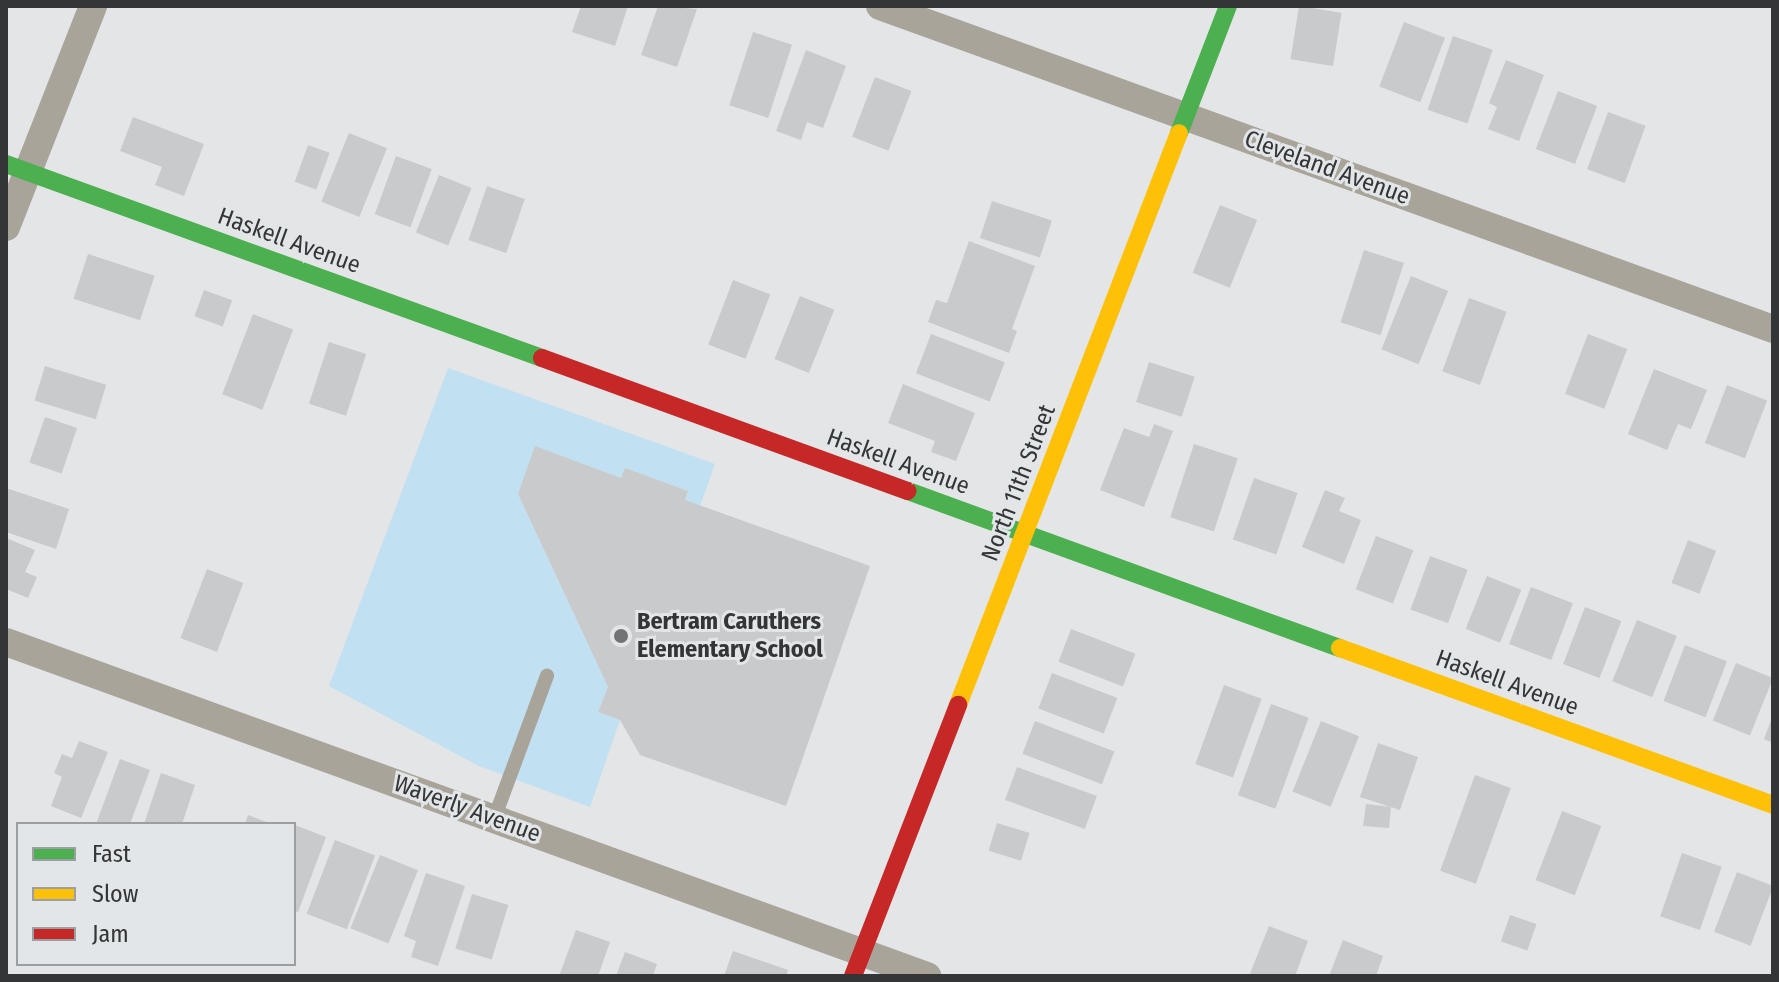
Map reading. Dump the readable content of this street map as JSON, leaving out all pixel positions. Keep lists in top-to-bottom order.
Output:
{
  "streets": {
    "street": [
      "Cleveland Avenue",
      "Haskell Avenue",
      "North 11th Street",
      "Waverly Avenue"
    ]
  },
  "crossings": [
    ["Cleveland Avenue", "North 11th Street"],
    ["Haskell Avenue", "North 11th Street"],
    ["North 11th Street", "Waverly Avenue"]
  ],
  "places": ["Bertram Caruthers Elementary School"],
  "legend": ["Fast", "Slow", "Jam"]
}
